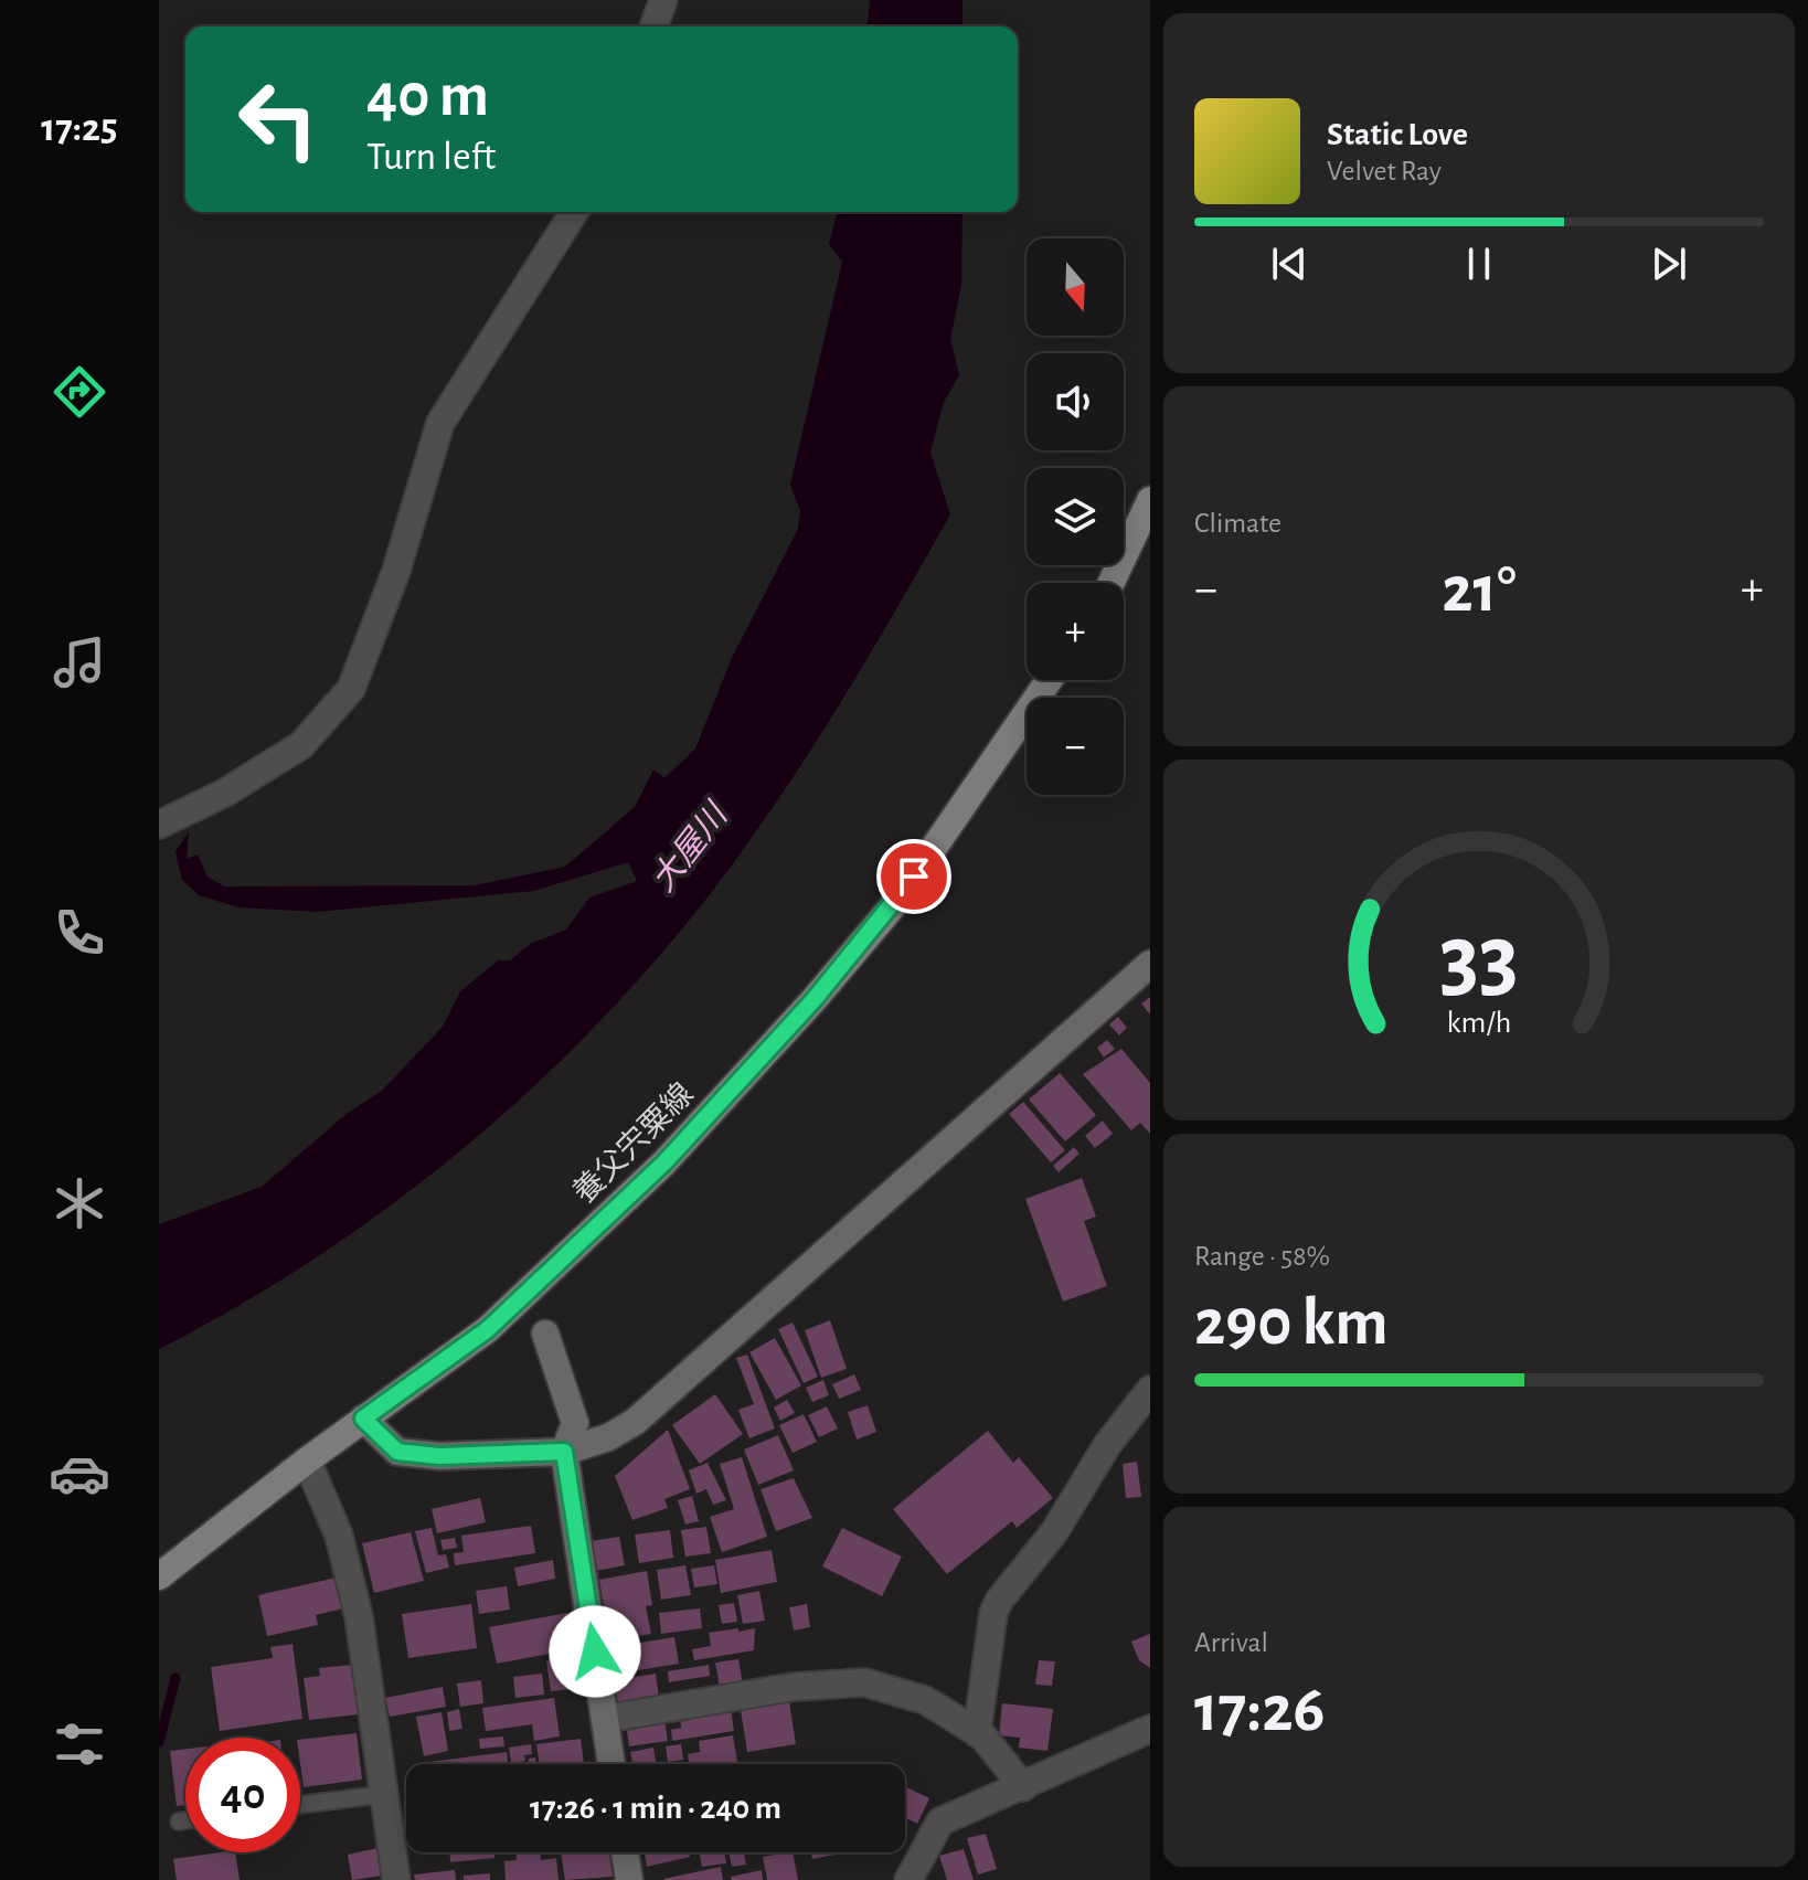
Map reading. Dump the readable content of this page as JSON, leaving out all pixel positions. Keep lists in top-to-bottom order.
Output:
{
  "streets": {
    "main road": ["養父宍粟線"]
  },
  "water": ["大屋川"],
  "north": "bottom",
  "page": {
    "tabs": "17:25",
    "turn": ["40 m", "Turn left"],
    "song": ["Static Love", "Velvet Ray"],
    "map_buttons": ["+", "−"],
    "tile": [
      "Climate",
      ["Range · 58%", "290 km"],
      ["Arrival", "17:26"]
    ],
    "heat": ["−", "21°", "+"],
    "limit": "40",
    "trip": "17:26 · 1 min · 240 m",
    "gauge": ["33", "km/h"]
  }
}
